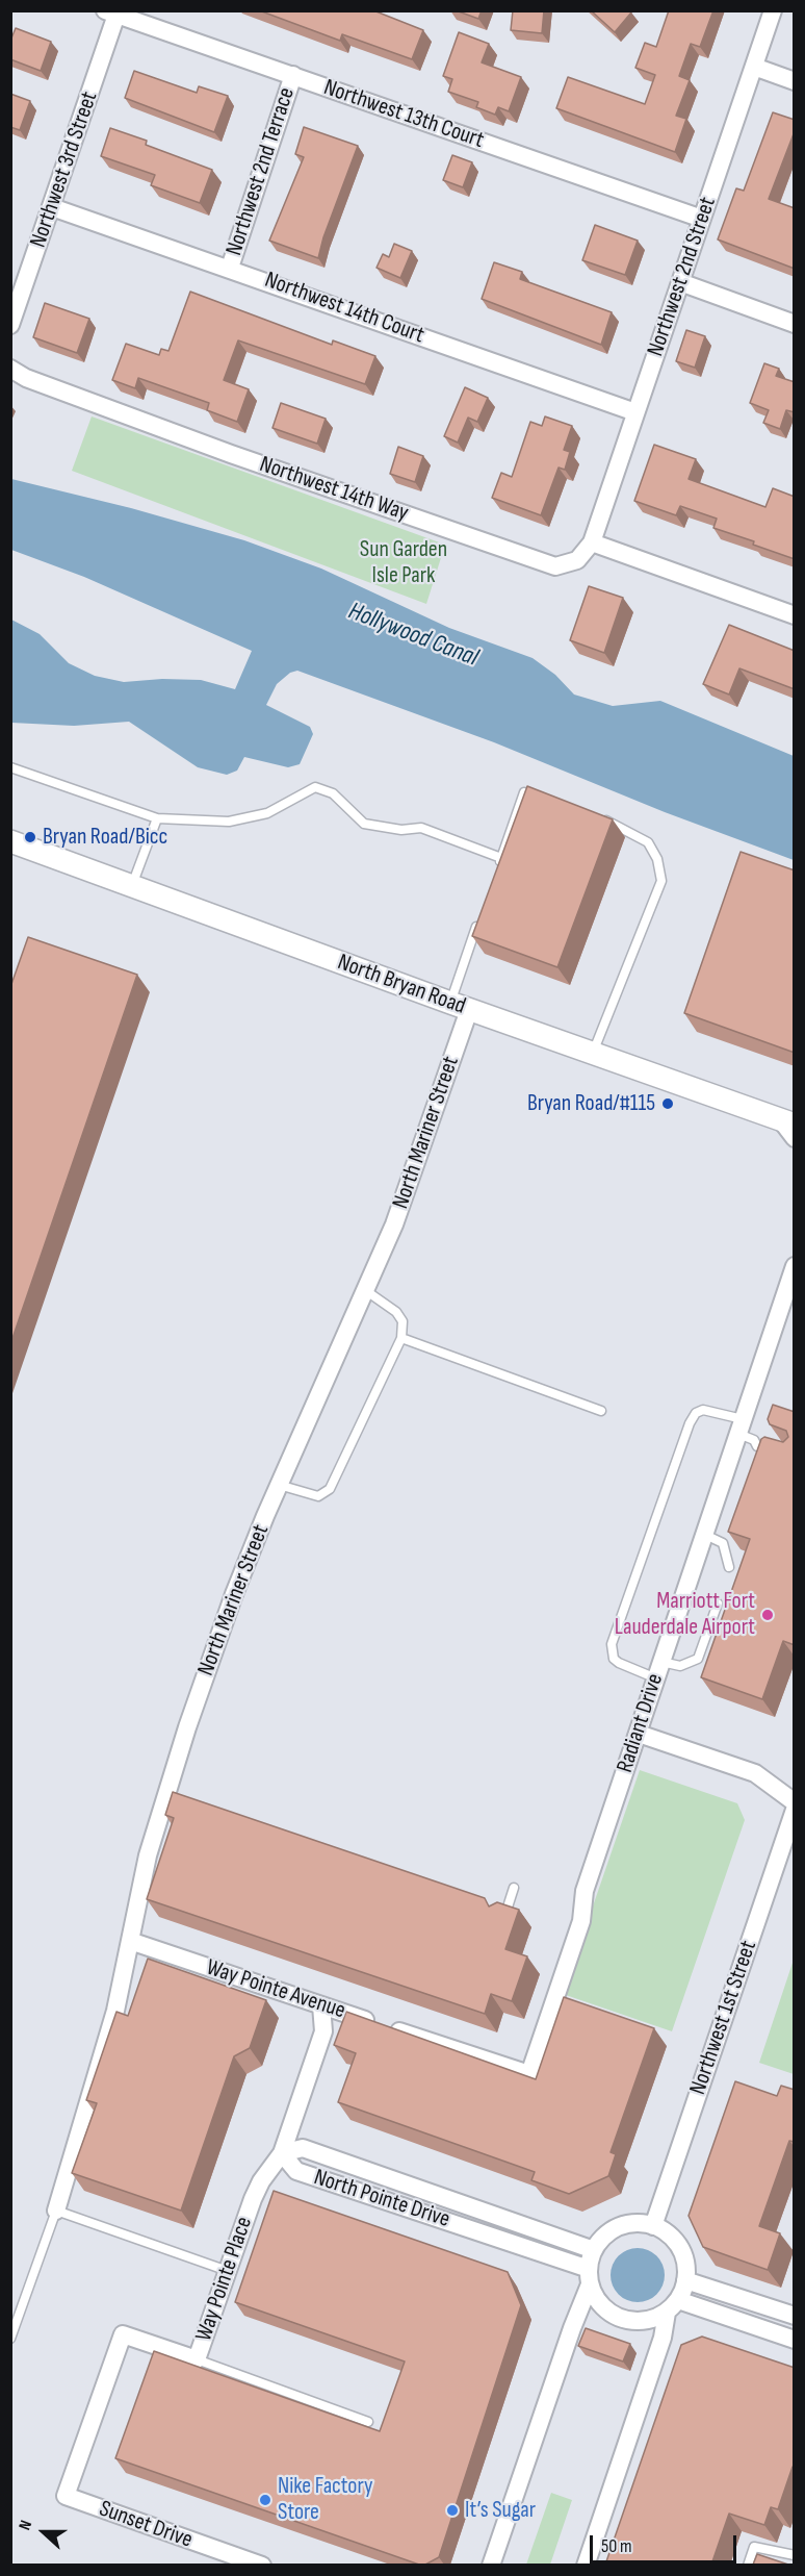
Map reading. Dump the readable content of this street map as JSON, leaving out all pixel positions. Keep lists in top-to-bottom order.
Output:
{
  "streets": {
    "street": [
      "Northwest 13th Court",
      "Northwest 3rd Street",
      "Northwest 2nd Terrace",
      "Northwest 2nd Street",
      "Northwest 14th Court",
      "Northwest 14th Way",
      "North Bryan Road",
      "North Mariner Street",
      "Radiant Drive",
      "Way Pointe Avenue",
      "Northwest 1st Street",
      "North Pointe Drive",
      "Way Pointe Place",
      "Sunset Drive"
    ]
  },
  "crossings": [
    ["Northwest 13th Court", "Northwest 3rd Street"],
    ["Northwest 13th Court", "Northwest 2nd Terrace"],
    ["Northwest 13th Court", "Northwest 2nd Street"],
    ["Northwest 3rd Street", "Northwest 14th Court"],
    ["Northwest 2nd Terrace", "Northwest 14th Court"],
    ["Northwest 2nd Street", "Northwest 14th Court"],
    ["Northwest 2nd Street", "Northwest 14th Way"],
    ["North Bryan Road", "North Mariner Street"],
    ["North Mariner Street", "Way Pointe Avenue"],
    ["Radiant Drive", "Way Pointe Avenue"],
    ["Way Pointe Avenue", "Way Pointe Place"],
    ["Northwest 1st Street", "North Pointe Drive"],
    ["North Pointe Drive", "Way Pointe Place"],
    ["Way Pointe Place", "Sunset Drive"]
  ],
  "water": ["Hollywood Canal"],
  "parks": ["Sun Garden Isle Park"],
  "places": [
    "Bryan Road/Bicc",
    "Bryan Road/#115",
    "Marriott Fort Lauderdale Airport",
    "Nike Factory Store",
    "It’s Sugar"
  ],
  "scale_bar": "50 m",
  "north": "left"
}
